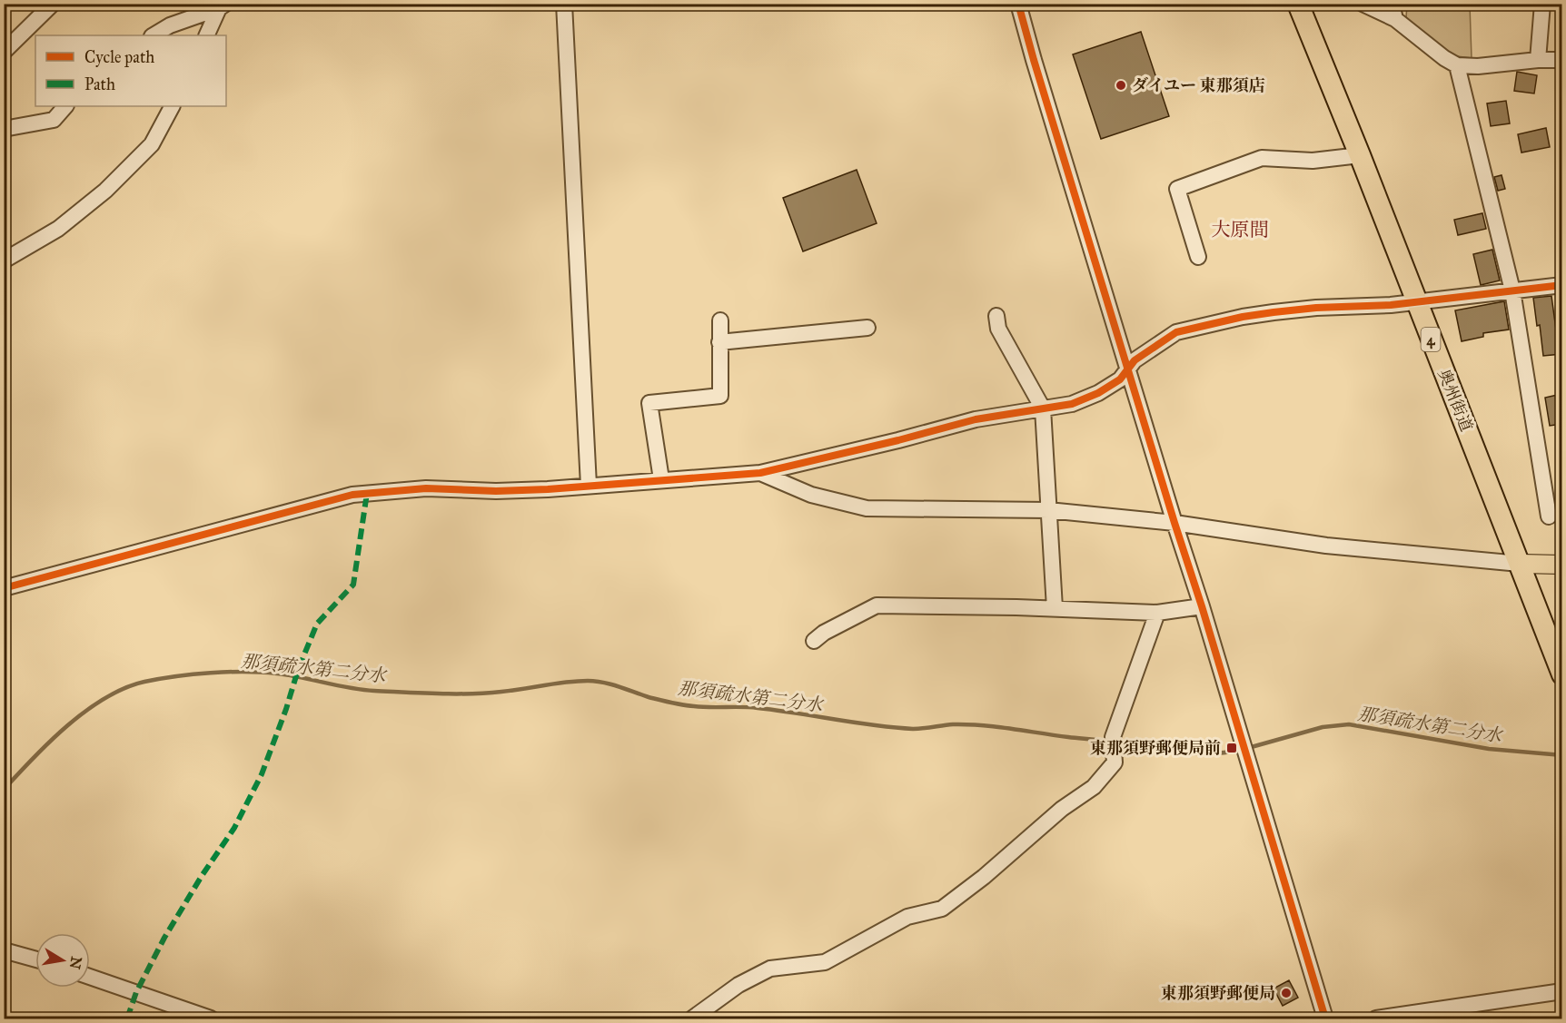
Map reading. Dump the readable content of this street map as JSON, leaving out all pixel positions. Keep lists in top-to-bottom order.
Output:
{
  "streets": {
    "highway": ["4", "奥州街道"]
  },
  "districts": ["大原間"],
  "water": ["那須疏水第二分水"],
  "places": {
    "other": ["ダイユー 東那須店", "東那須野郵便局"],
    "transit": ["東那須野郵便局前"]
  },
  "legend": ["Cycle path", "Path"],
  "north": "right"
}
